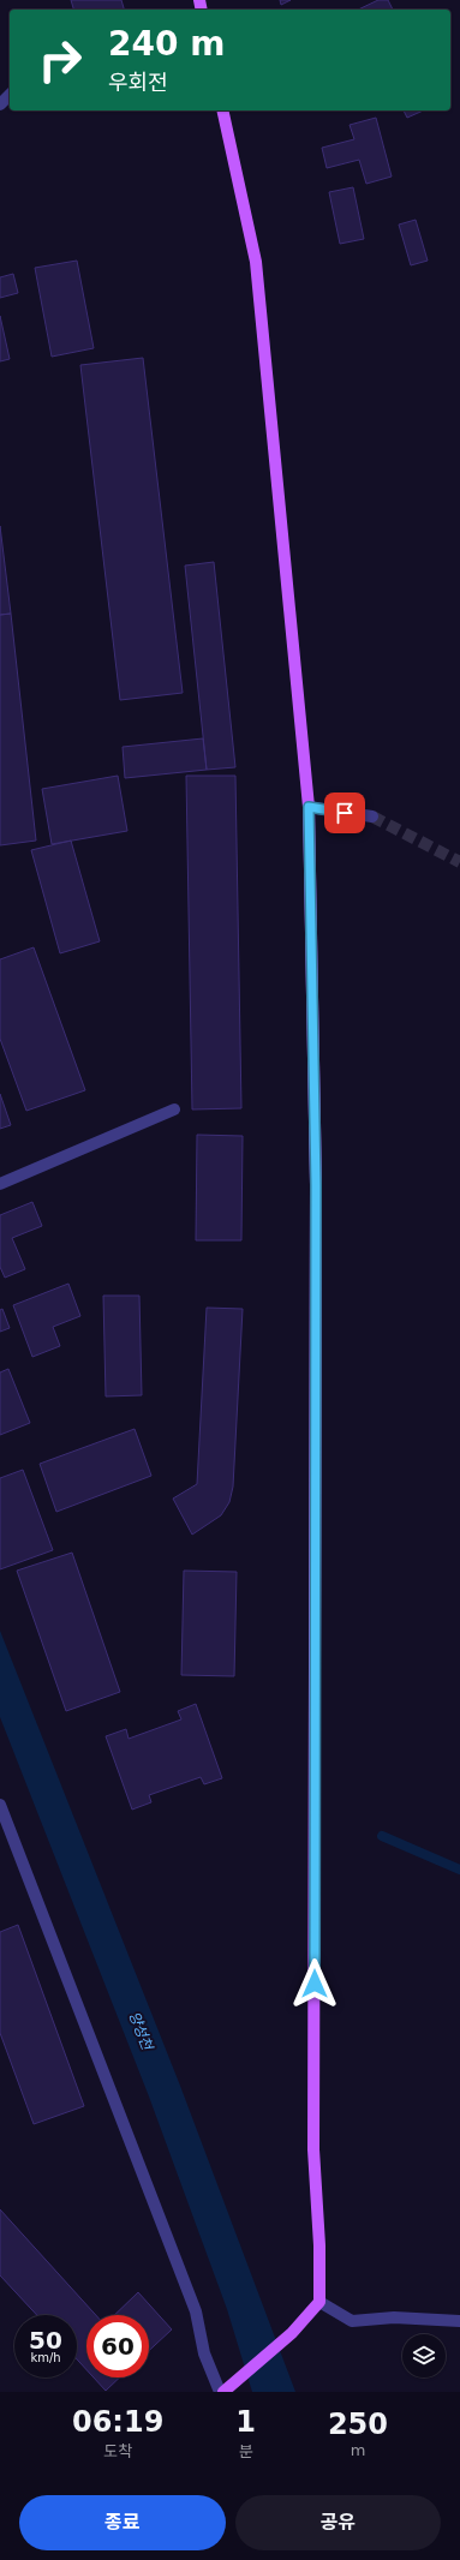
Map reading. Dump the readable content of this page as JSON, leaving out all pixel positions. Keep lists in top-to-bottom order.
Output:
{
  "water": ["양성천"],
  "page": {
    "turn": ["240 m", "우회전"],
    "speed": "50 km/h",
    "limit": "60",
    "eta": [
      "06:19",
      "도착",
      "1",
      "분",
      "250",
      "m"
    ],
    "buttons": ["종료", "공유"]
  }
}
